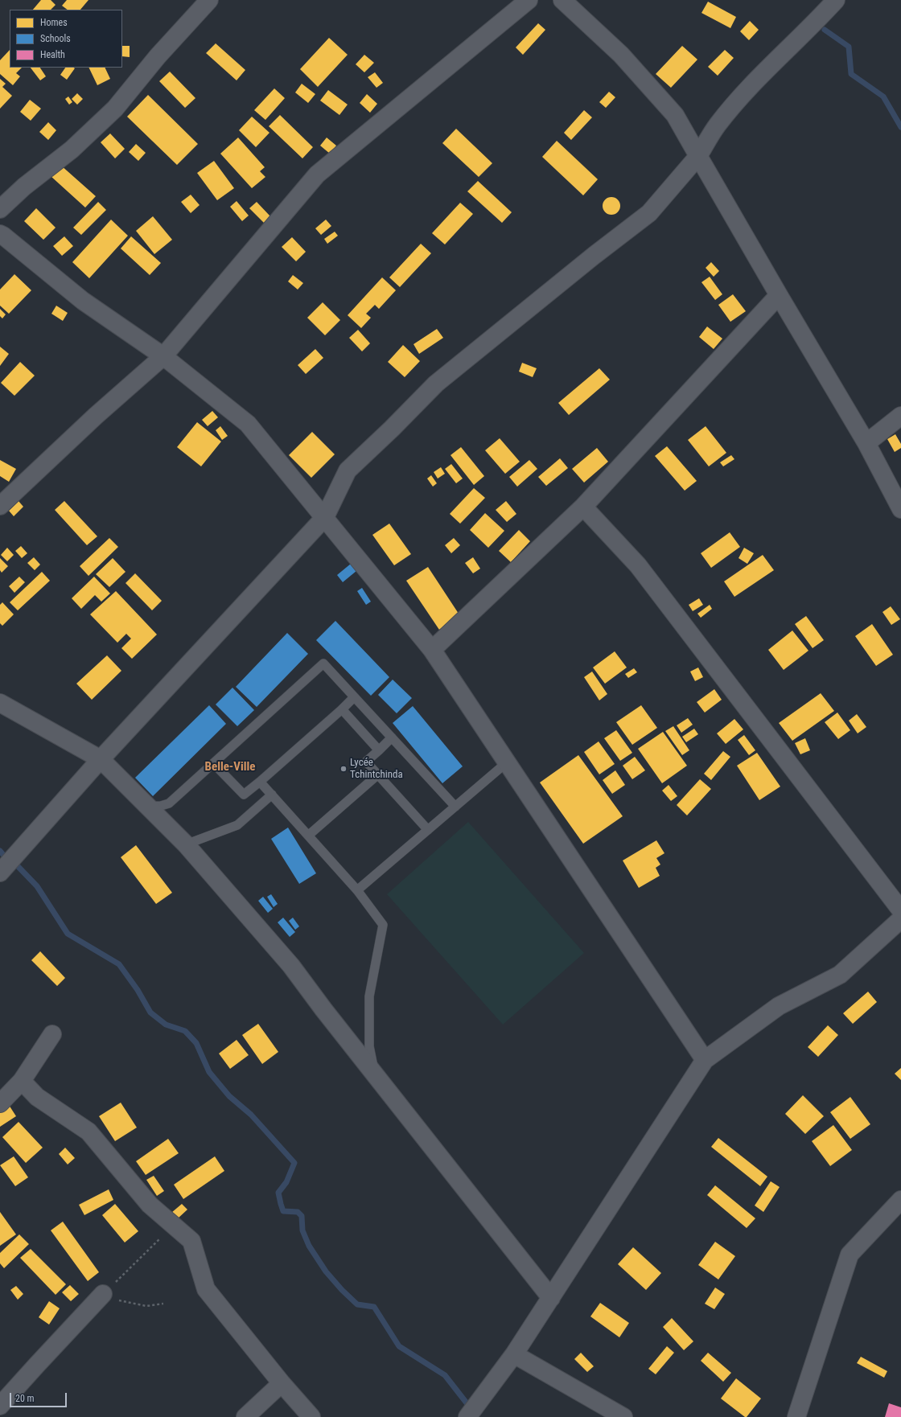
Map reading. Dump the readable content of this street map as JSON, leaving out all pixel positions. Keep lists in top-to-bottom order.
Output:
{
  "districts": ["Belle-Ville"],
  "places": ["Lycée Tchintchinda"],
  "legend": ["Homes", "Schools", "Health"],
  "scale_bar": "20 m"
}
